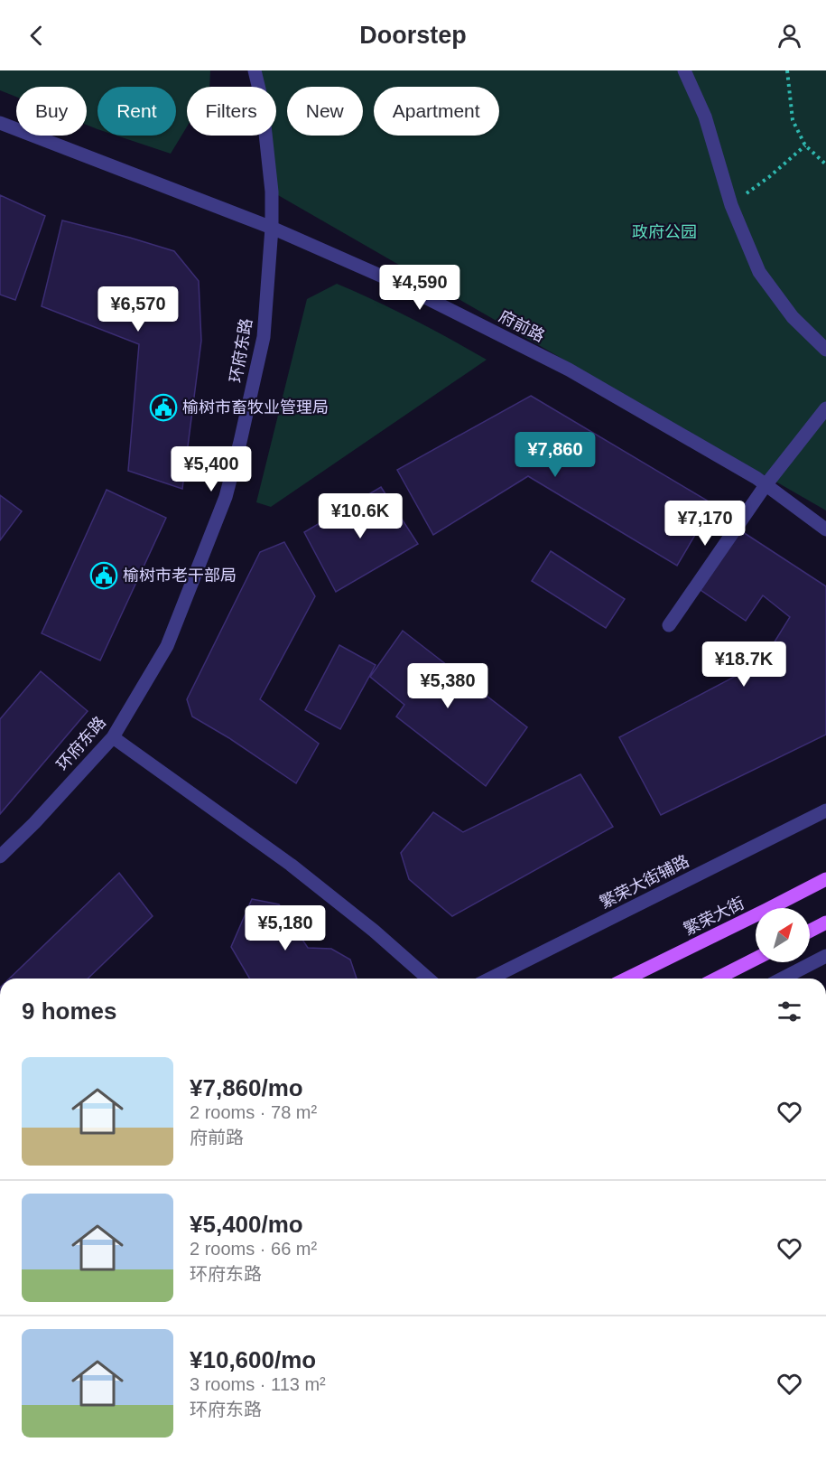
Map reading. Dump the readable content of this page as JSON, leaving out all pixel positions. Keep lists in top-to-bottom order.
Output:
{
  "streets": {
    "main road": ["繁荣大街"],
    "street": ["府前路", "环府东路", "繁荣大街辅路"]
  },
  "crossings": [
    ["府前路", "环府东路"]
  ],
  "parks": ["政府公园"],
  "places": {
    "public building": ["榆树市畜牧业管理局", "榆树市老干部局"]
  },
  "north": "top right",
  "page": {
    "header": "Doorstep",
    "chip": [
      "Buy",
      "Rent",
      "Filters",
      "New",
      "Apartment"
    ],
    "price": [
      "¥4,590",
      "¥6,570",
      "¥7,860",
      "¥5,400",
      "¥10.6K",
      "¥7,170",
      "¥18.7K",
      "¥5,380",
      "¥5,180"
    ],
    "heading": "9 homes",
    "list": [
      {
        "name": "¥7,860/mo",
        "note": "2 rooms · 78 m² · 府前路"
      },
      {
        "name": "¥5,400/mo",
        "note": "2 rooms · 66 m² · 环府东路"
      },
      {
        "name": "¥10,600/mo",
        "note": "3 rooms · 113 m² · 环府东路"
      }
    ]
  }
}
